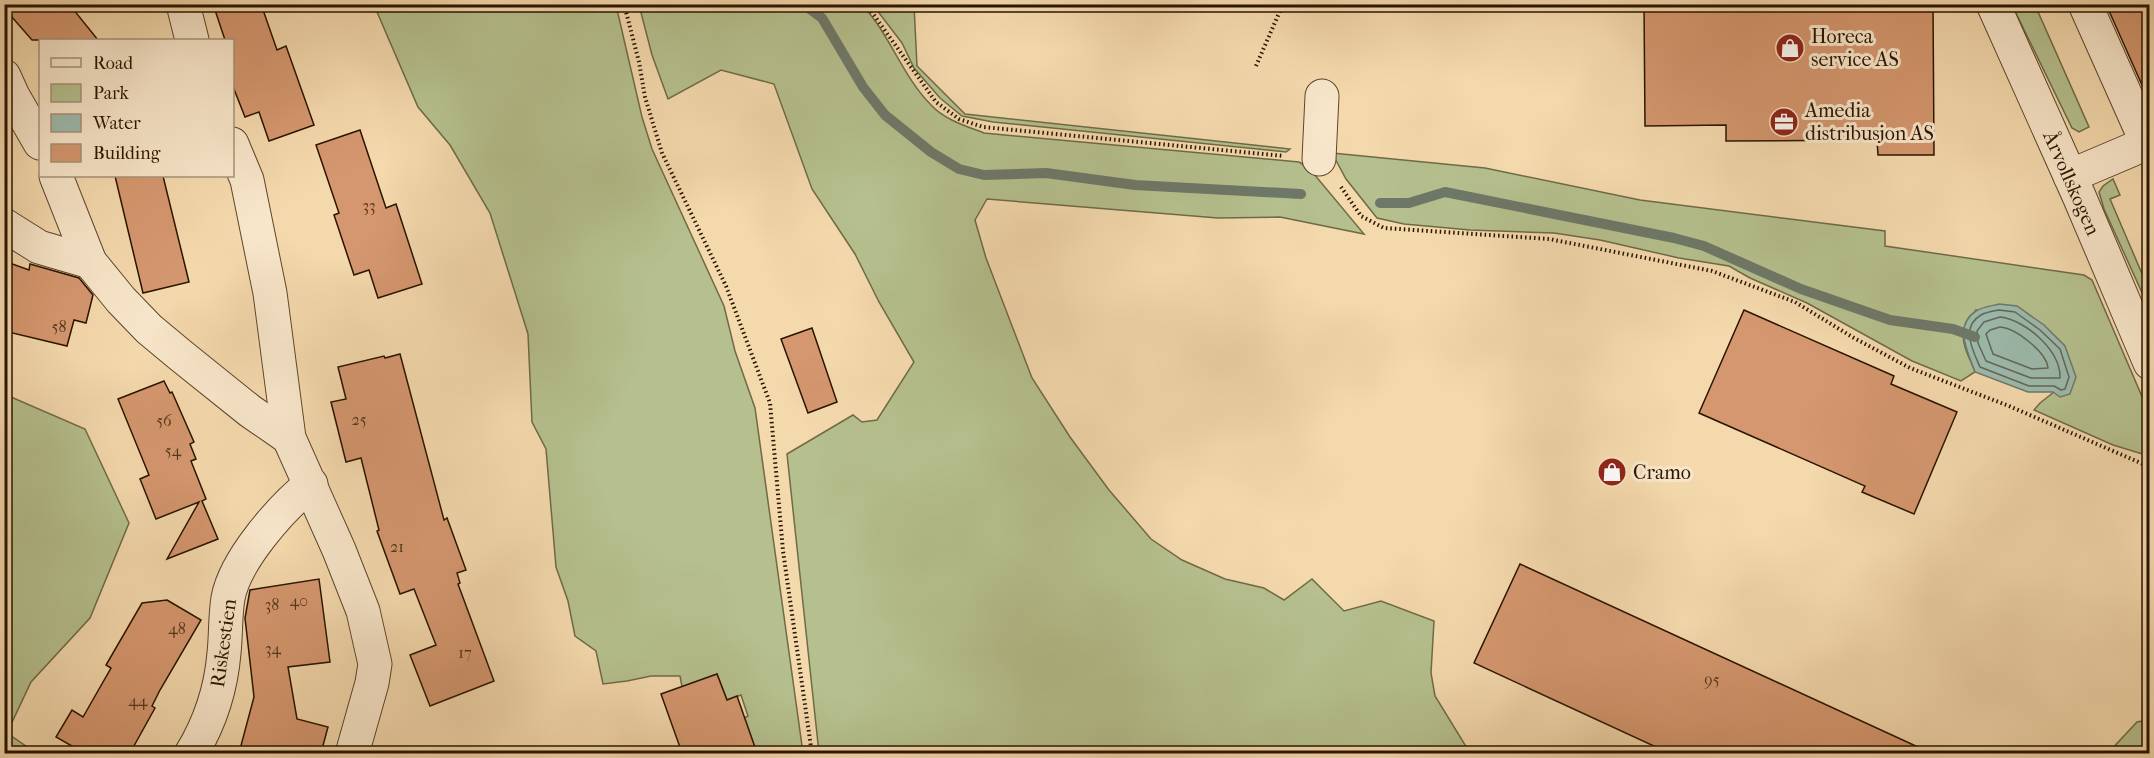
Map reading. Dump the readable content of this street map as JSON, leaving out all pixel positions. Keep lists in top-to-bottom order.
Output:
{
  "streets": {
    "street": ["Årvollskogen", "Riskestien"]
  },
  "places": {
    "shop": ["Horeca service AS", "Cramo"],
    "office": ["Amedia distribusjon AS"]
  },
  "house_numbers": [
    "33",
    "58",
    "25",
    "56",
    "54",
    "21",
    "40",
    "38",
    "48",
    "34",
    "17",
    "95",
    "44"
  ],
  "legend": [
    "Road",
    "Park",
    "Water",
    "Building"
  ]
}
